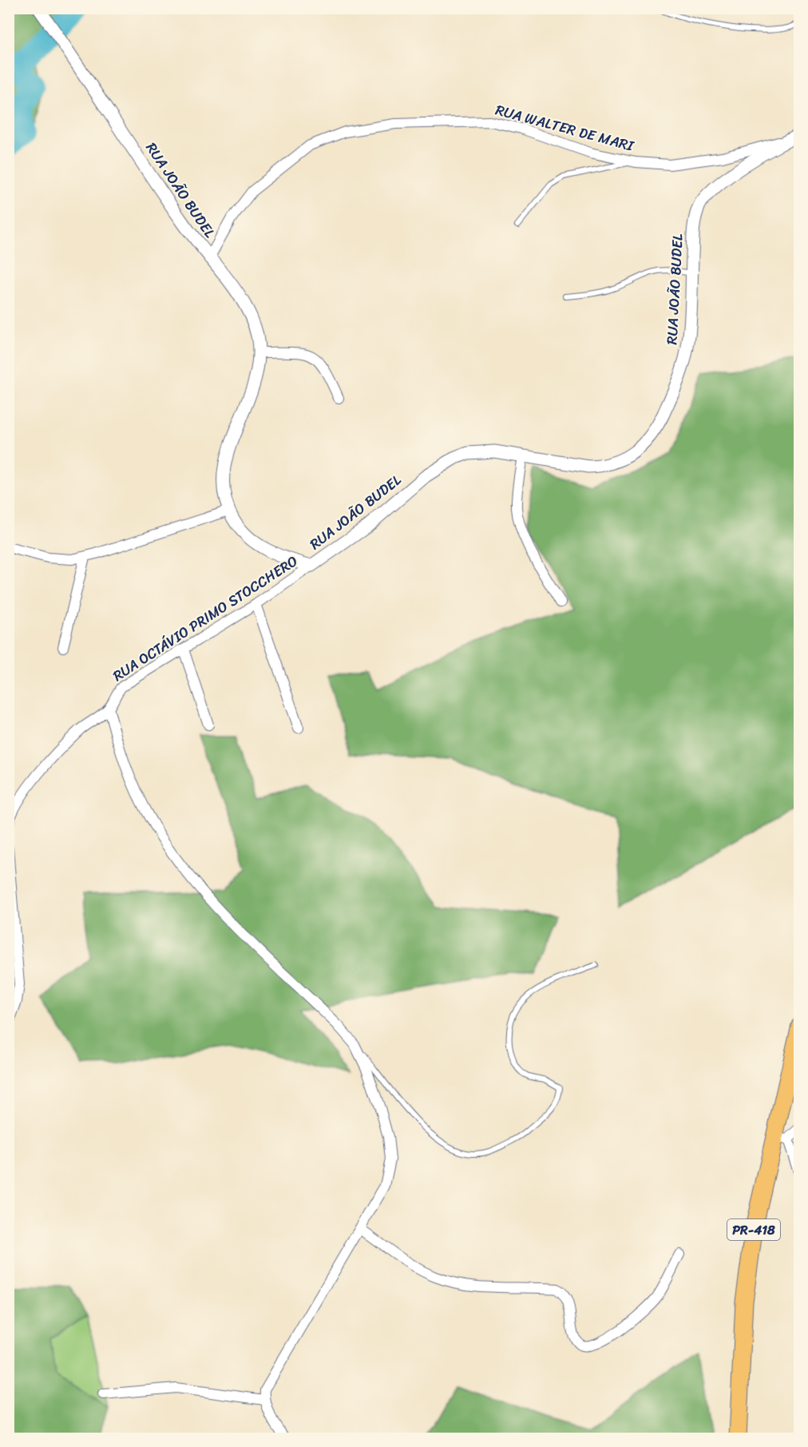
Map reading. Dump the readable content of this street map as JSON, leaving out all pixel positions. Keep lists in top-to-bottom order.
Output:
{
  "streets": {
    "highway": ["PR-418"],
    "street": ["RUA WALTER DE MARI", "RUA JOÃO BUDEL", "RUA OCTÁVIO PRIMO STOCCHERO"]
  },
  "crossings": [
    ["RUA WALTER DE MARI", "RUA JOÃO BUDEL"],
    ["RUA JOÃO BUDEL", "RUA OCTÁVIO PRIMO STOCCHERO"]
  ]
}
